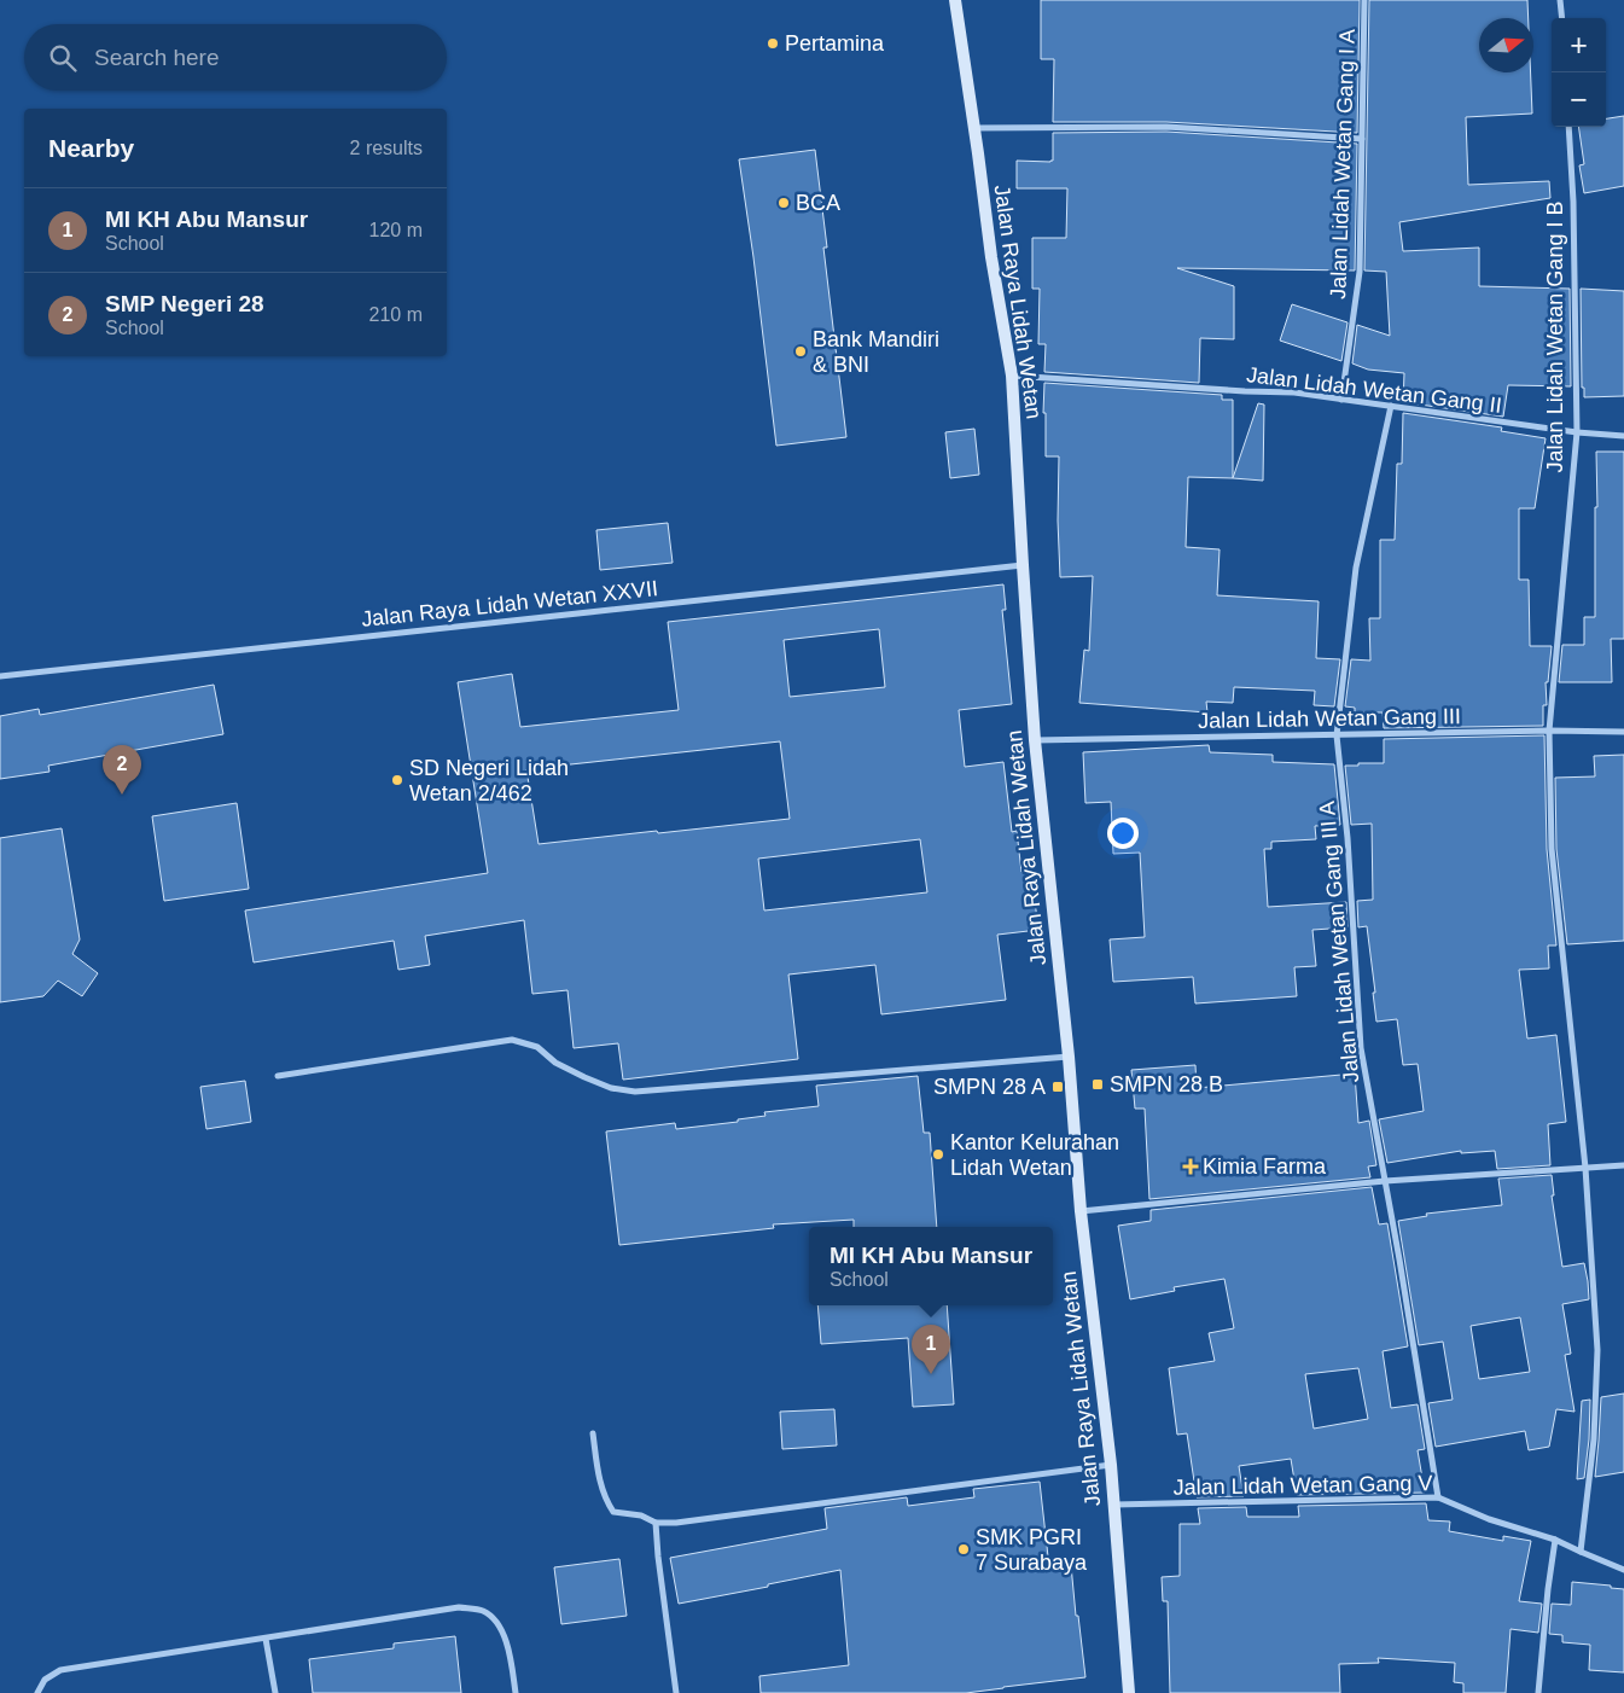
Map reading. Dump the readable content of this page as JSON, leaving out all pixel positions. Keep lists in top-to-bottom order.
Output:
{
  "streets": {
    "main road": ["Jalan Raya Lidah Wetan"],
    "street": [
      "Jalan Lidah Wetan Gang I A",
      "Jalan Lidah Wetan Gang I B",
      "Jalan Lidah Wetan Gang II",
      "Jalan Raya Lidah Wetan XXVII",
      "Jalan Lidah Wetan Gang III",
      "Jalan Lidah Wetan Gang III A",
      "Jalan Lidah Wetan Gang V"
    ]
  },
  "crossings": [
    ["Jalan Lidah Wetan Gang I A", "Jalan Lidah Wetan Gang II"],
    ["Jalan Raya Lidah Wetan", "Jalan Lidah Wetan Gang II"],
    ["Jalan Raya Lidah Wetan", "Jalan Raya Lidah Wetan XXVII"],
    ["Jalan Raya Lidah Wetan", "Jalan Lidah Wetan Gang III"],
    ["Jalan Raya Lidah Wetan", "Jalan Lidah Wetan Gang V"],
    ["Jalan Lidah Wetan Gang I B", "Jalan Lidah Wetan Gang II"],
    ["Jalan Lidah Wetan Gang I B", "Jalan Lidah Wetan Gang III"],
    ["Jalan Lidah Wetan Gang I B", "Jalan Lidah Wetan Gang V"],
    ["Jalan Lidah Wetan Gang II", "Jalan Lidah Wetan Gang III A"],
    ["Jalan Lidah Wetan Gang III", "Jalan Lidah Wetan Gang III A"],
    ["Jalan Lidah Wetan Gang III A", "Jalan Lidah Wetan Gang V"]
  ],
  "places": {
    "other": [
      "Pertamina",
      "BCA",
      "Bank Mandiri & BNI",
      "SD Negeri Lidah Wetan 2/462",
      "Kantor Kelurahan Lidah Wetan",
      "SMK PGRI 7 Surabaya"
    ],
    "transit": ["SMPN 28 B", "SMPN 28 A"],
    "health": ["Kimia Farma"]
  },
  "north": "right",
  "page": {
    "map_buttons": ["+", "−"],
    "search": "Search here",
    "heading": ["Nearby", "2 results"],
    "list": [
      {
        "mark": "1",
        "name": "MI KH Abu Mansur",
        "note": "School",
        "value": "120 m"
      },
      {
        "mark": "2",
        "name": "SMP Negeri 28",
        "note": "School",
        "value": "210 m"
      }
    ],
    "pins": ["2", "1"],
    "popup": ["MI KH Abu Mansur", "School"]
  }
}
